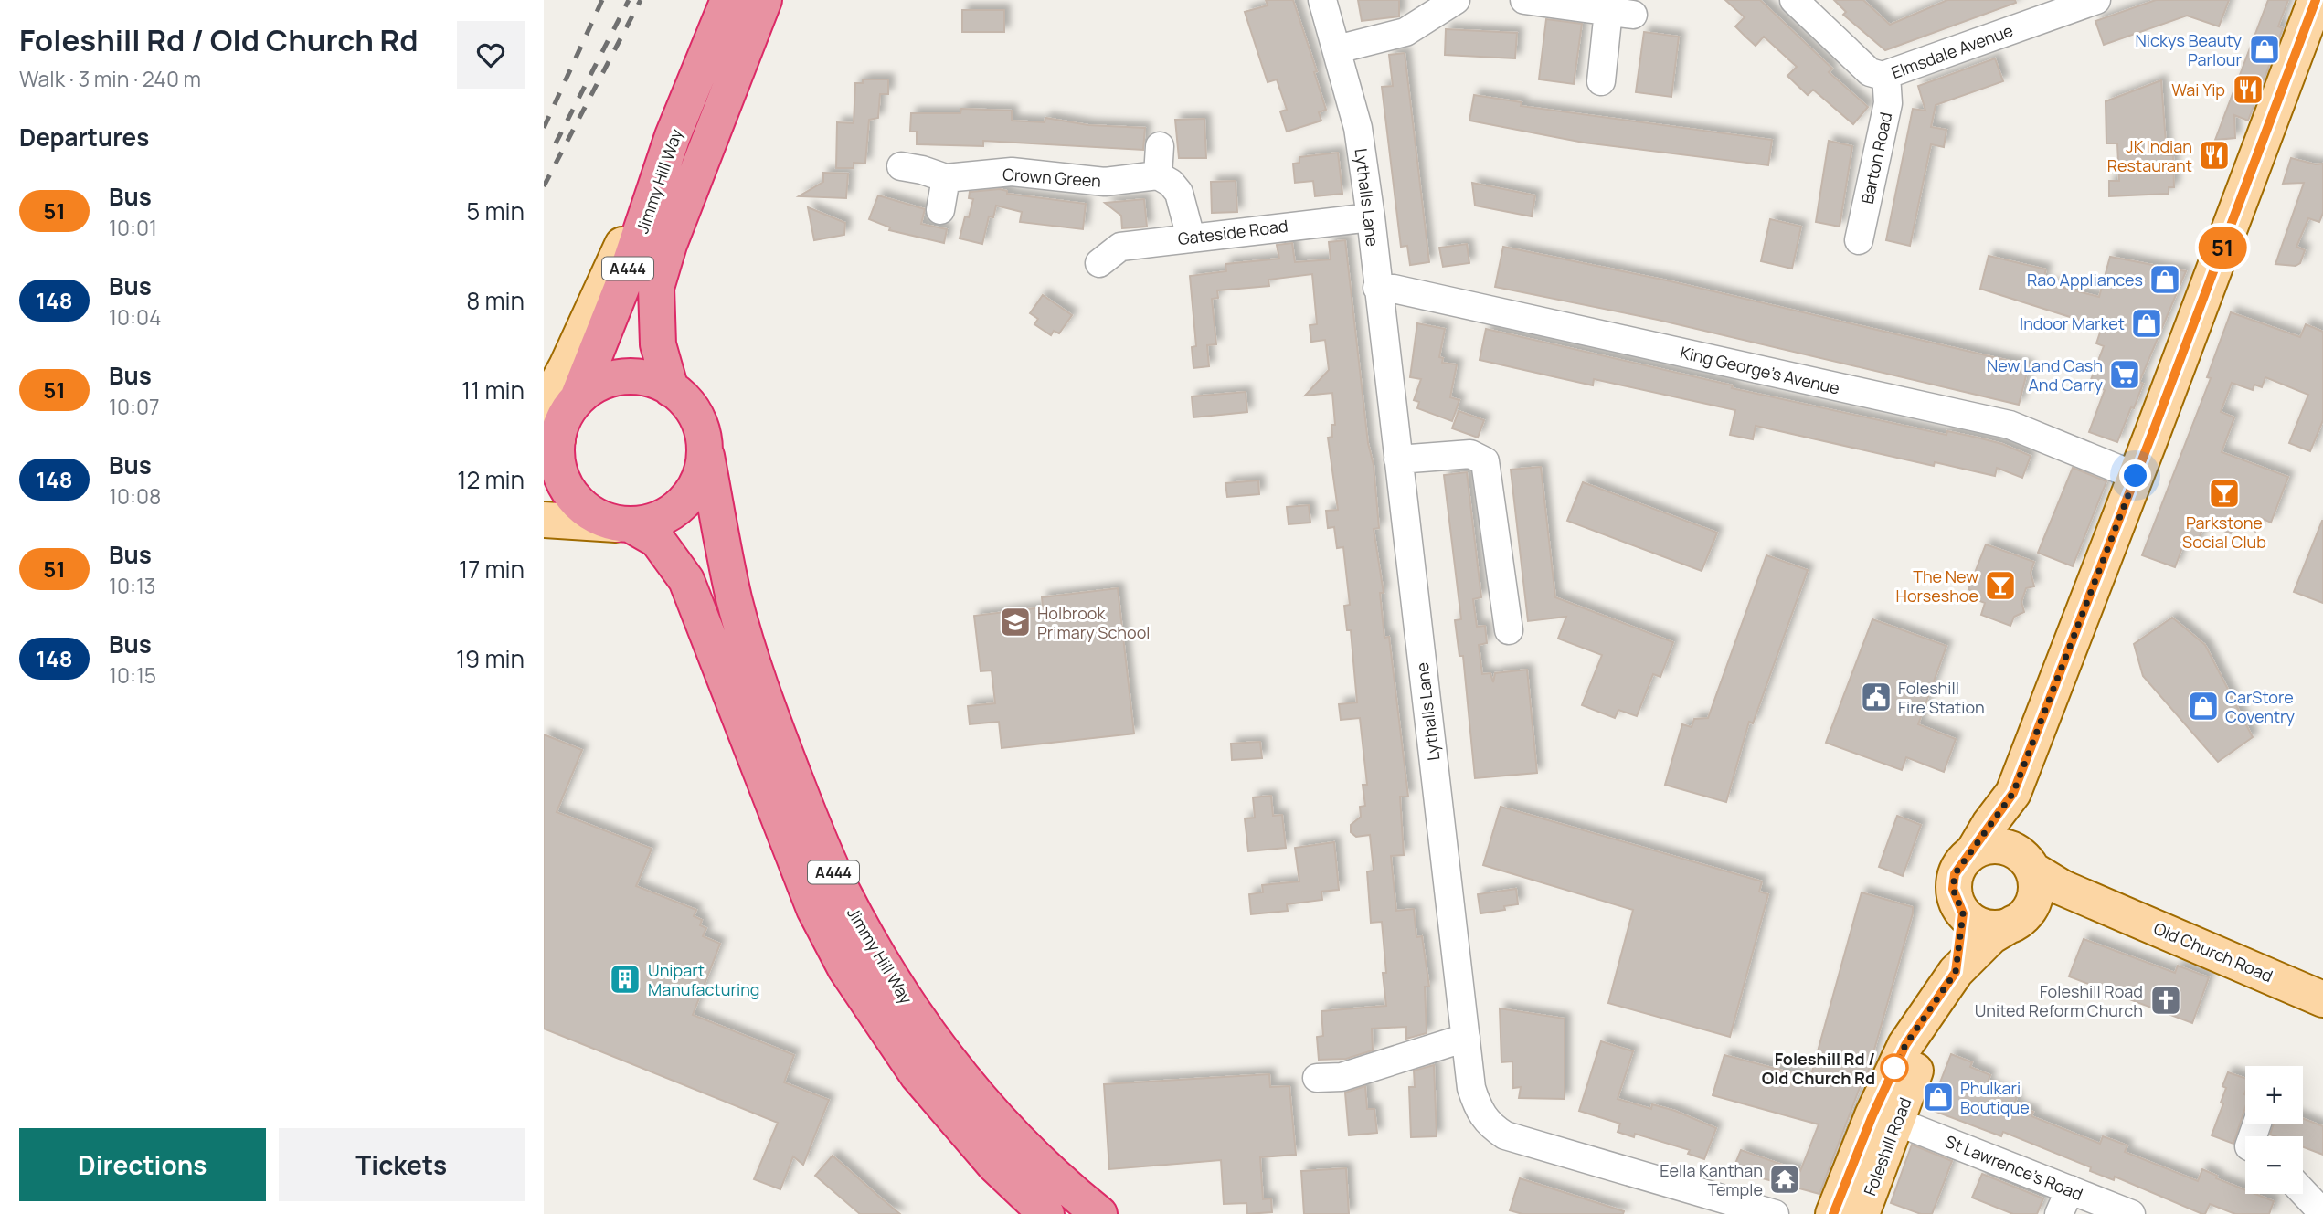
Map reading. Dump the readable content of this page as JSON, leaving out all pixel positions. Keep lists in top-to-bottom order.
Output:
{
  "streets": {
    "highway": ["Jimmy Hill Way", "A444"],
    "main road": ["Old Church Road", "Foleshill Road"],
    "street": [
      "Elmsdale Avenue",
      "Barton Road",
      "Crown Green",
      "Lythalls Lane",
      "Gateside Road",
      "King George's Avenue",
      "St Lawrence's Road"
    ]
  },
  "crossings": [
    ["Elmsdale Avenue", "Barton Road"],
    ["Lythalls Lane", "Gateside Road"],
    ["Lythalls Lane", "King George's Avenue"],
    ["Old Church Road", "Foleshill Road"],
    ["Foleshill Road", "St Lawrence's Road"]
  ],
  "places": {
    "shop": [
      "Nickys Beauty Parlour",
      "Rao Appliances",
      "Indoor Market",
      "CarStore Coventry",
      "Phulkari Boutique"
    ],
    "restaurant": ["Wai Yip", "JK Indian Restaurant"],
    "supermarket": ["New Land Cash And Carry"],
    "bar": ["Parkstone Social Club", "The New Horseshoe"],
    "school or university": ["Holbrook Primary School"],
    "public building": ["Foleshill Fire Station"],
    "building": ["Unipart Manufacturing"],
    "church": ["Foleshill Road United Reform Church"],
    "other": ["Foleshill Rd / Old Church Rd"],
    "temple": ["Eella Kanthan Temple"]
  },
  "lines": ["bus line 51"],
  "page": {
    "heading": [
      ["Foleshill Rd / Old Church Rd", "Walk · 3 min · 240 m"],
      "Departures"
    ],
    "on_map": "51",
    "list": [
      {
        "mark": "51",
        "name": "Bus",
        "note": "10:01",
        "value": "5 min"
      },
      {
        "mark": "148",
        "name": "Bus",
        "note": "10:04",
        "value": "8 min"
      },
      {
        "mark": "51",
        "name": "Bus",
        "note": "10:07",
        "value": "11 min"
      },
      {
        "mark": "148",
        "name": "Bus",
        "note": "10:08",
        "value": "12 min"
      },
      {
        "mark": "51",
        "name": "Bus",
        "note": "10:13",
        "value": "17 min"
      },
      {
        "mark": "148",
        "name": "Bus",
        "note": "10:15",
        "value": "19 min"
      }
    ],
    "map_buttons": ["+", "−"],
    "buttons": ["Directions", "Tickets"]
  }
}
